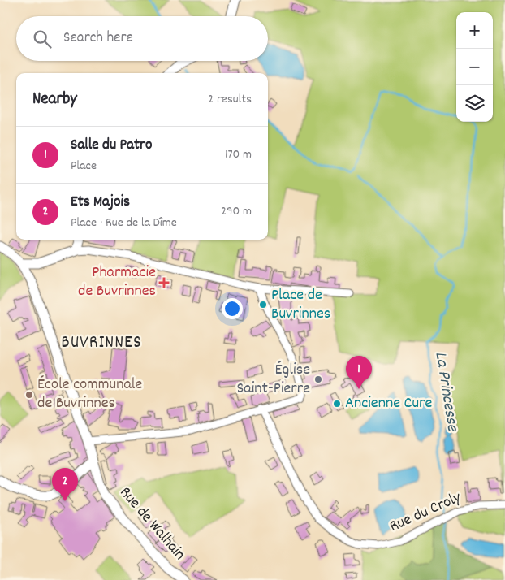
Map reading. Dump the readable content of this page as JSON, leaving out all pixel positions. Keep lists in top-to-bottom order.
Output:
{
  "streets": {
    "street": ["Rue du Croly", "Rue de Walhain"]
  },
  "districts": ["BUVRINNES"],
  "water": ["La Princesse"],
  "places": {
    "health": ["Pharmacie de Buvrinnes"],
    "other": [
      "Place de Buvrinnes",
      "Église Saint-Pierre",
      "École communale de Buvrinnes",
      "Ancienne Cure"
    ]
  },
  "page": {
    "map_buttons": ["+", "−"],
    "search": "Search here",
    "heading": ["Nearby", "2 results"],
    "list": [
      {
        "mark": "1",
        "name": "Salle du Patro",
        "note": "Place",
        "value": "170 m"
      },
      {
        "mark": "2",
        "name": "Ets Majois",
        "note": "Place · Rue de la Dîme",
        "value": "290 m"
      }
    ],
    "pins": ["1", "2"]
  }
}
